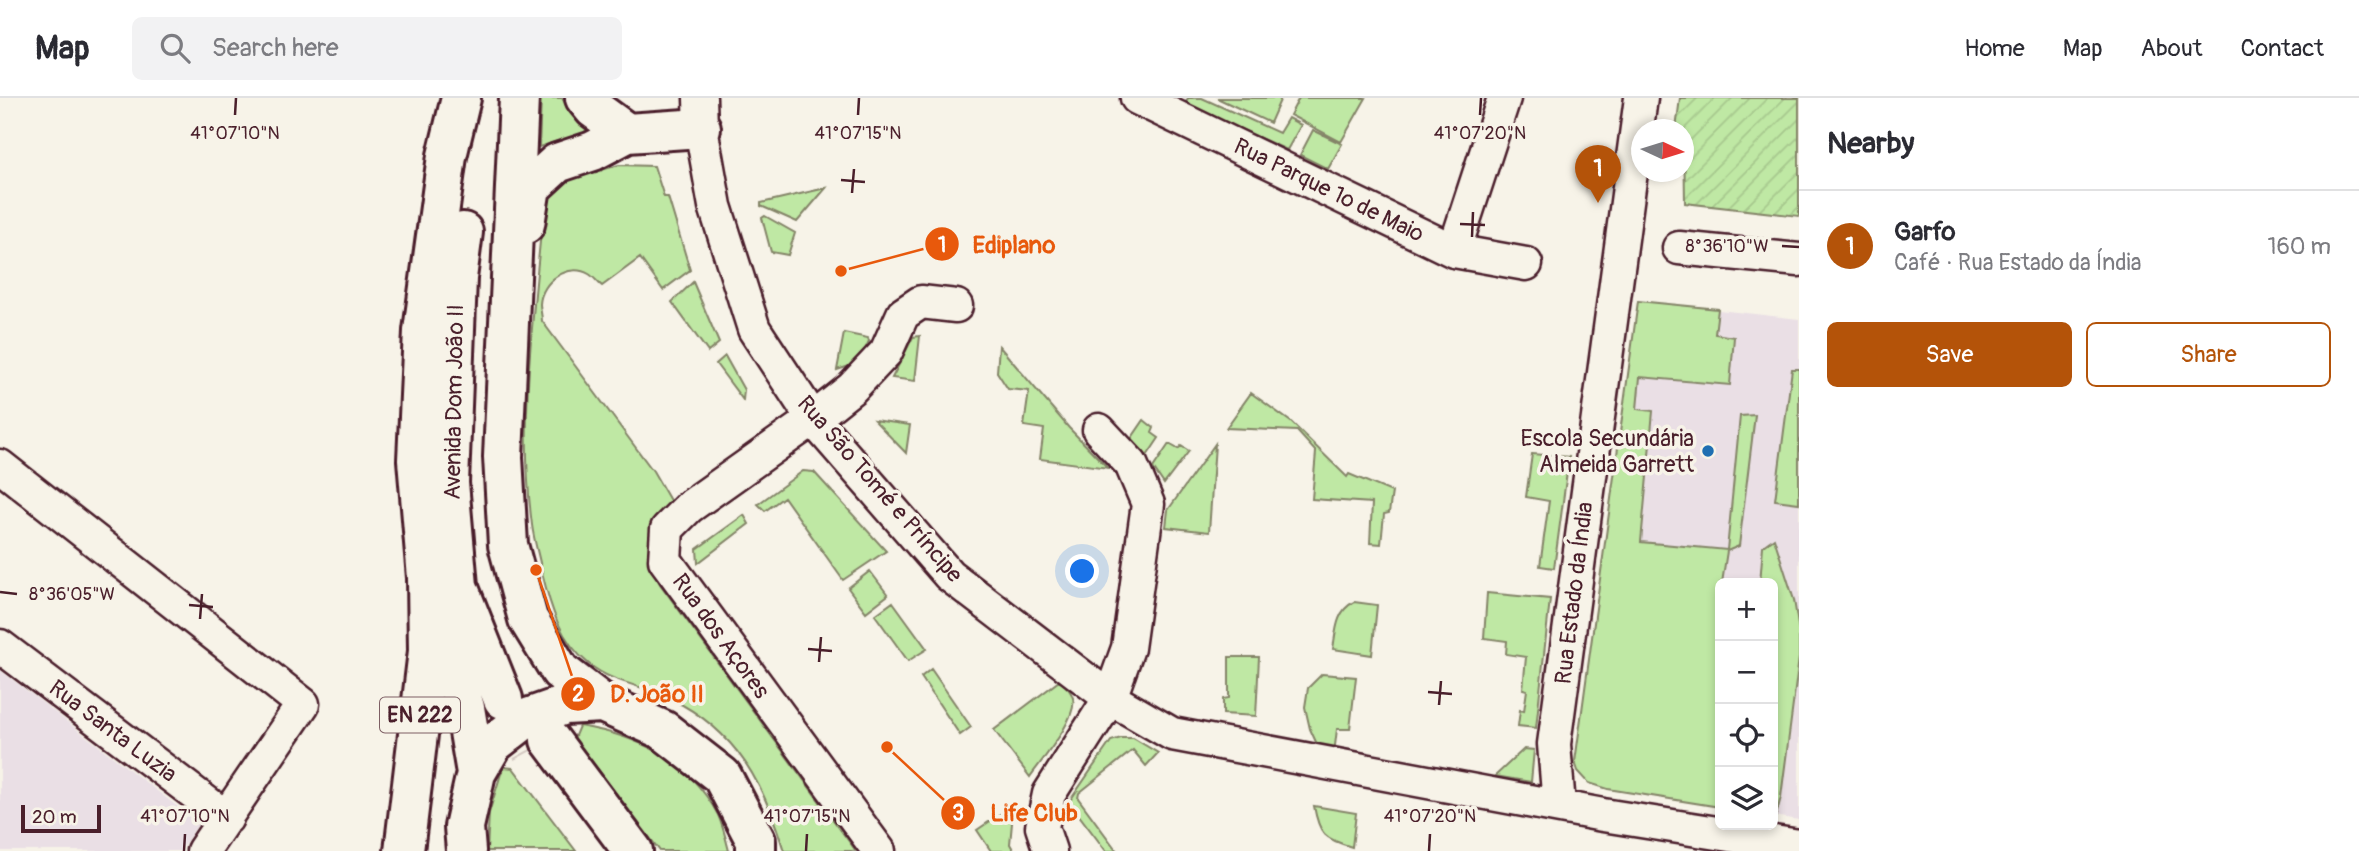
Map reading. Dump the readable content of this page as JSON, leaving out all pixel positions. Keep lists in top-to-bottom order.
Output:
{
  "streets": {
    "main road": ["Avenida Dom João II", "EN 222"],
    "street": [
      "Rua Parque 1º de Maio",
      "Rua São Tomé e Príncipe",
      "Rua Estado da Índia",
      "Rua dos Açores",
      "Rua Santa Luzia"
    ]
  },
  "crossings": [
    ["Rua São Tomé e Príncipe", "Rua Estado da Índia"],
    ["Rua São Tomé e Príncipe", "Rua dos Açores"]
  ],
  "places": [
    "Ediplano",
    "Escola Secundária Almeida Garrett",
    "D. João II",
    "Life Club"
  ],
  "scale_bar": "20 m",
  "north": "right",
  "page": {
    "header": "Map",
    "search": "Search here",
    "nav": [
      "Home",
      "Map",
      "About",
      "Contact"
    ],
    "heading": "Nearby",
    "pins": "1",
    "list": [
      {
        "mark": "1",
        "name": "Garfo",
        "note": "Café · Rua Estado da Índia",
        "value": "160 m"
      }
    ],
    "buttons": ["Save", "Share"],
    "map_buttons": ["+", "−"],
    "scale": "20 m"
  },
  "coordinates": [
    "41°07'10\"N",
    "41°07'15\"N",
    "41°07'20\"N",
    "8°36'10\"W",
    "8°36'05\"W"
  ]
}
